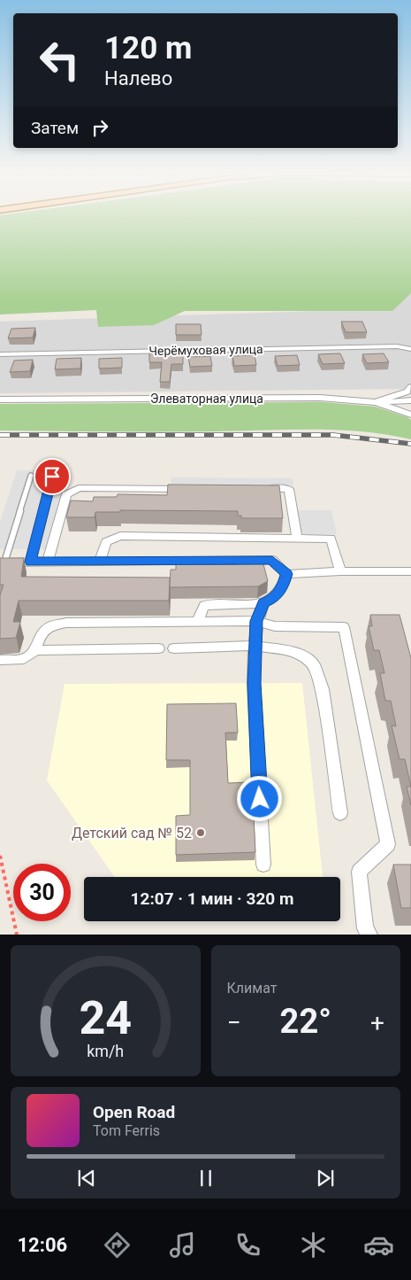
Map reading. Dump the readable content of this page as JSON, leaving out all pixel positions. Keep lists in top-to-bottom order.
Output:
{
  "streets": {
    "street": ["Черёмуховая улица", "Элеваторная улица"]
  },
  "places": ["Детский сад № 52"],
  "page": {
    "turn": ["120 m", "Налево"],
    "then": "Затем",
    "limit": "30",
    "trip": "12:07 · 1 мин · 320 m",
    "tile": "Климат",
    "heat": ["−", "22°", "+"],
    "song": ["Open Road", "Tom Ferris"],
    "tabs": "12:06",
    "gauge": ["24", "km/h"]
  }
}
